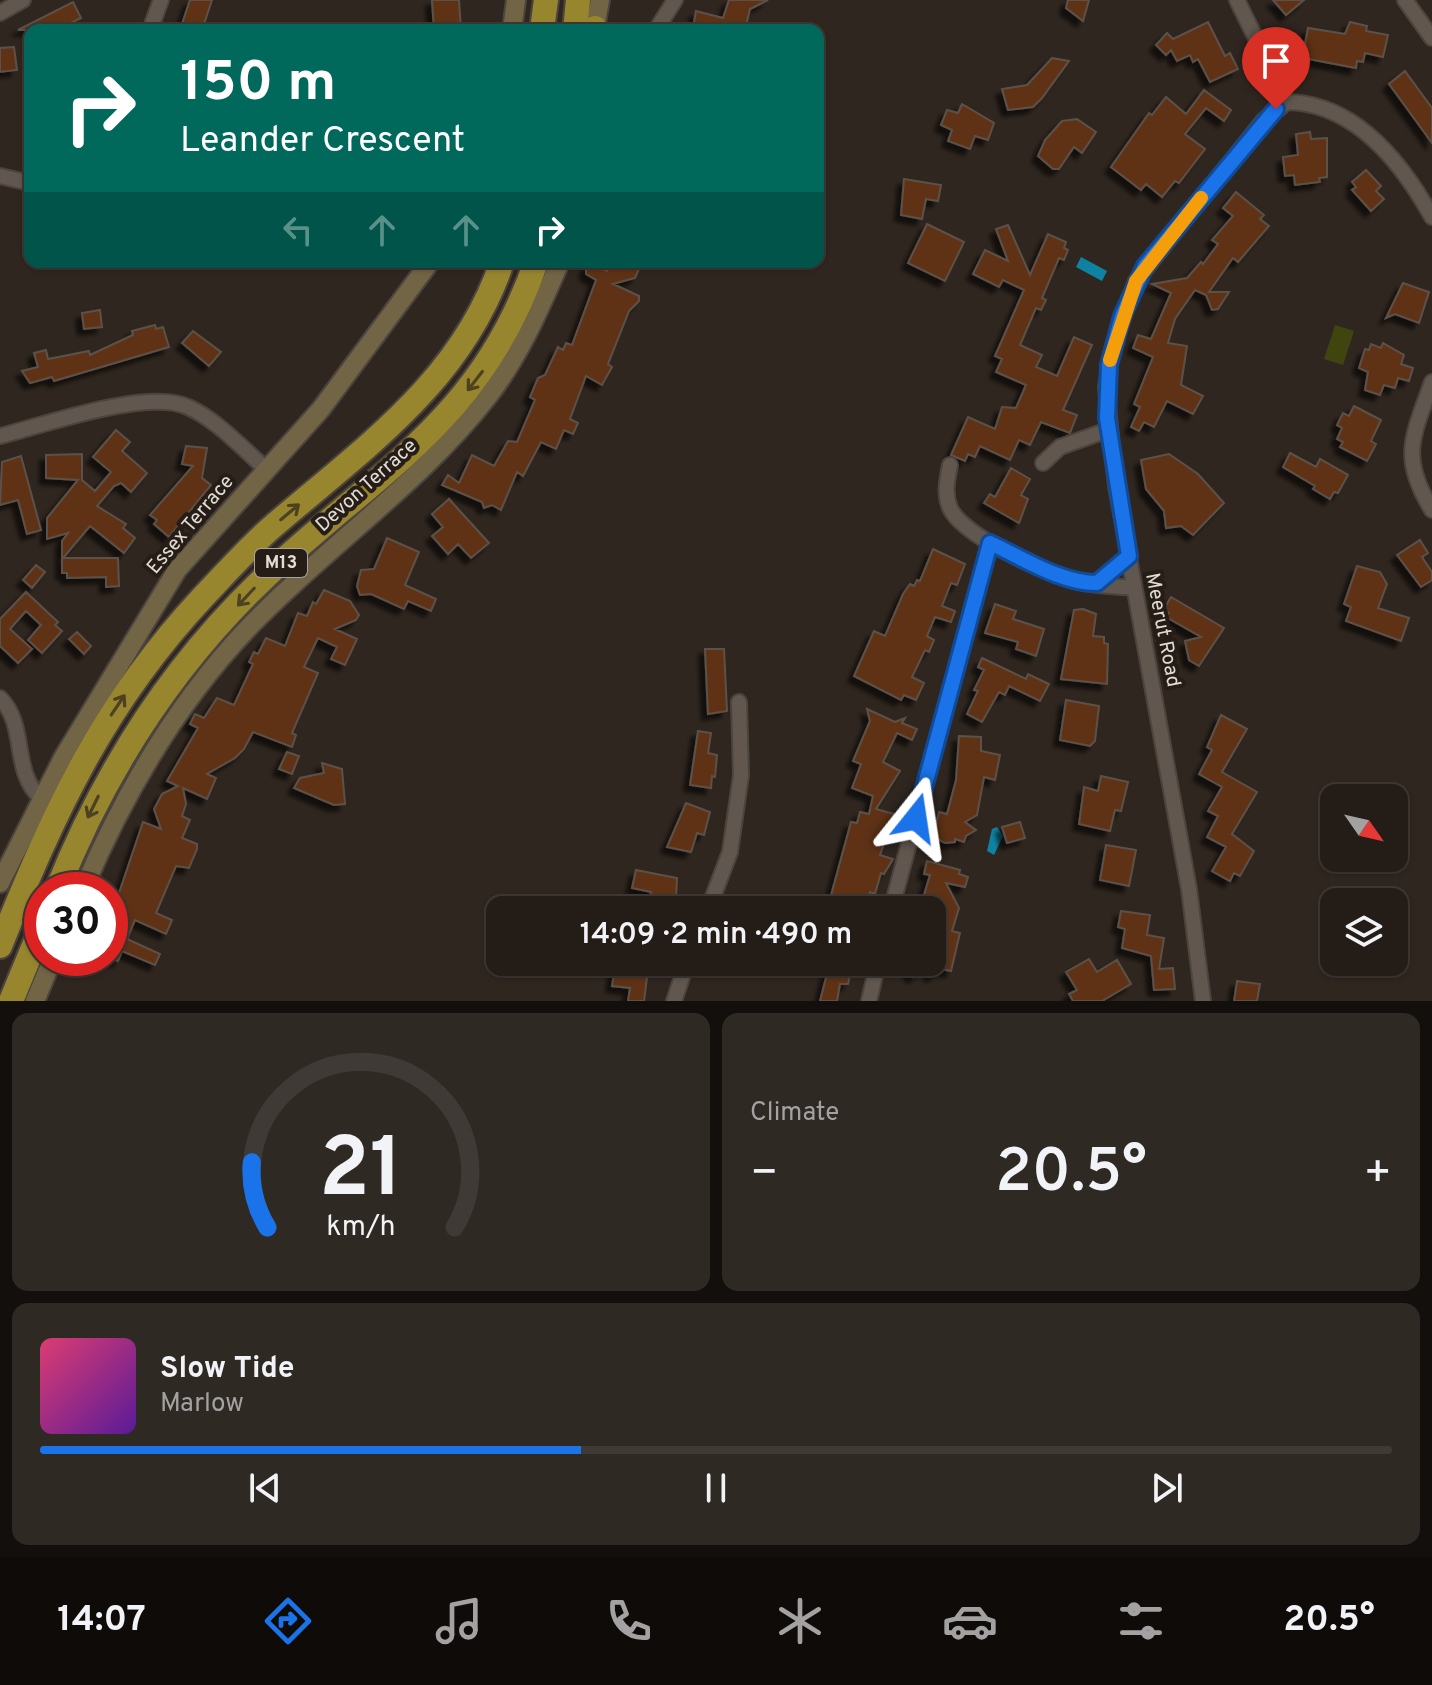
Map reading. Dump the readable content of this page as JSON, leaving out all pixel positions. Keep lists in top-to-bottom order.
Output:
{
  "streets": {
    "highway": ["M13"],
    "street": ["Devon Terrace", "Essex Terrace", "Meerut Road"]
  },
  "north": "bottom right",
  "page": {
    "turn": ["150 m", "Leander Crescent"],
    "limit": "30",
    "trip": "14:09 · 2 min · 490 m",
    "tile": "Climate",
    "heat": ["−", "20.5°", "+"],
    "song": ["Slow Tide", "Marlow"],
    "tabs": ["14:07", "20.5°"],
    "gauge": ["21", "km/h"]
  }
}
